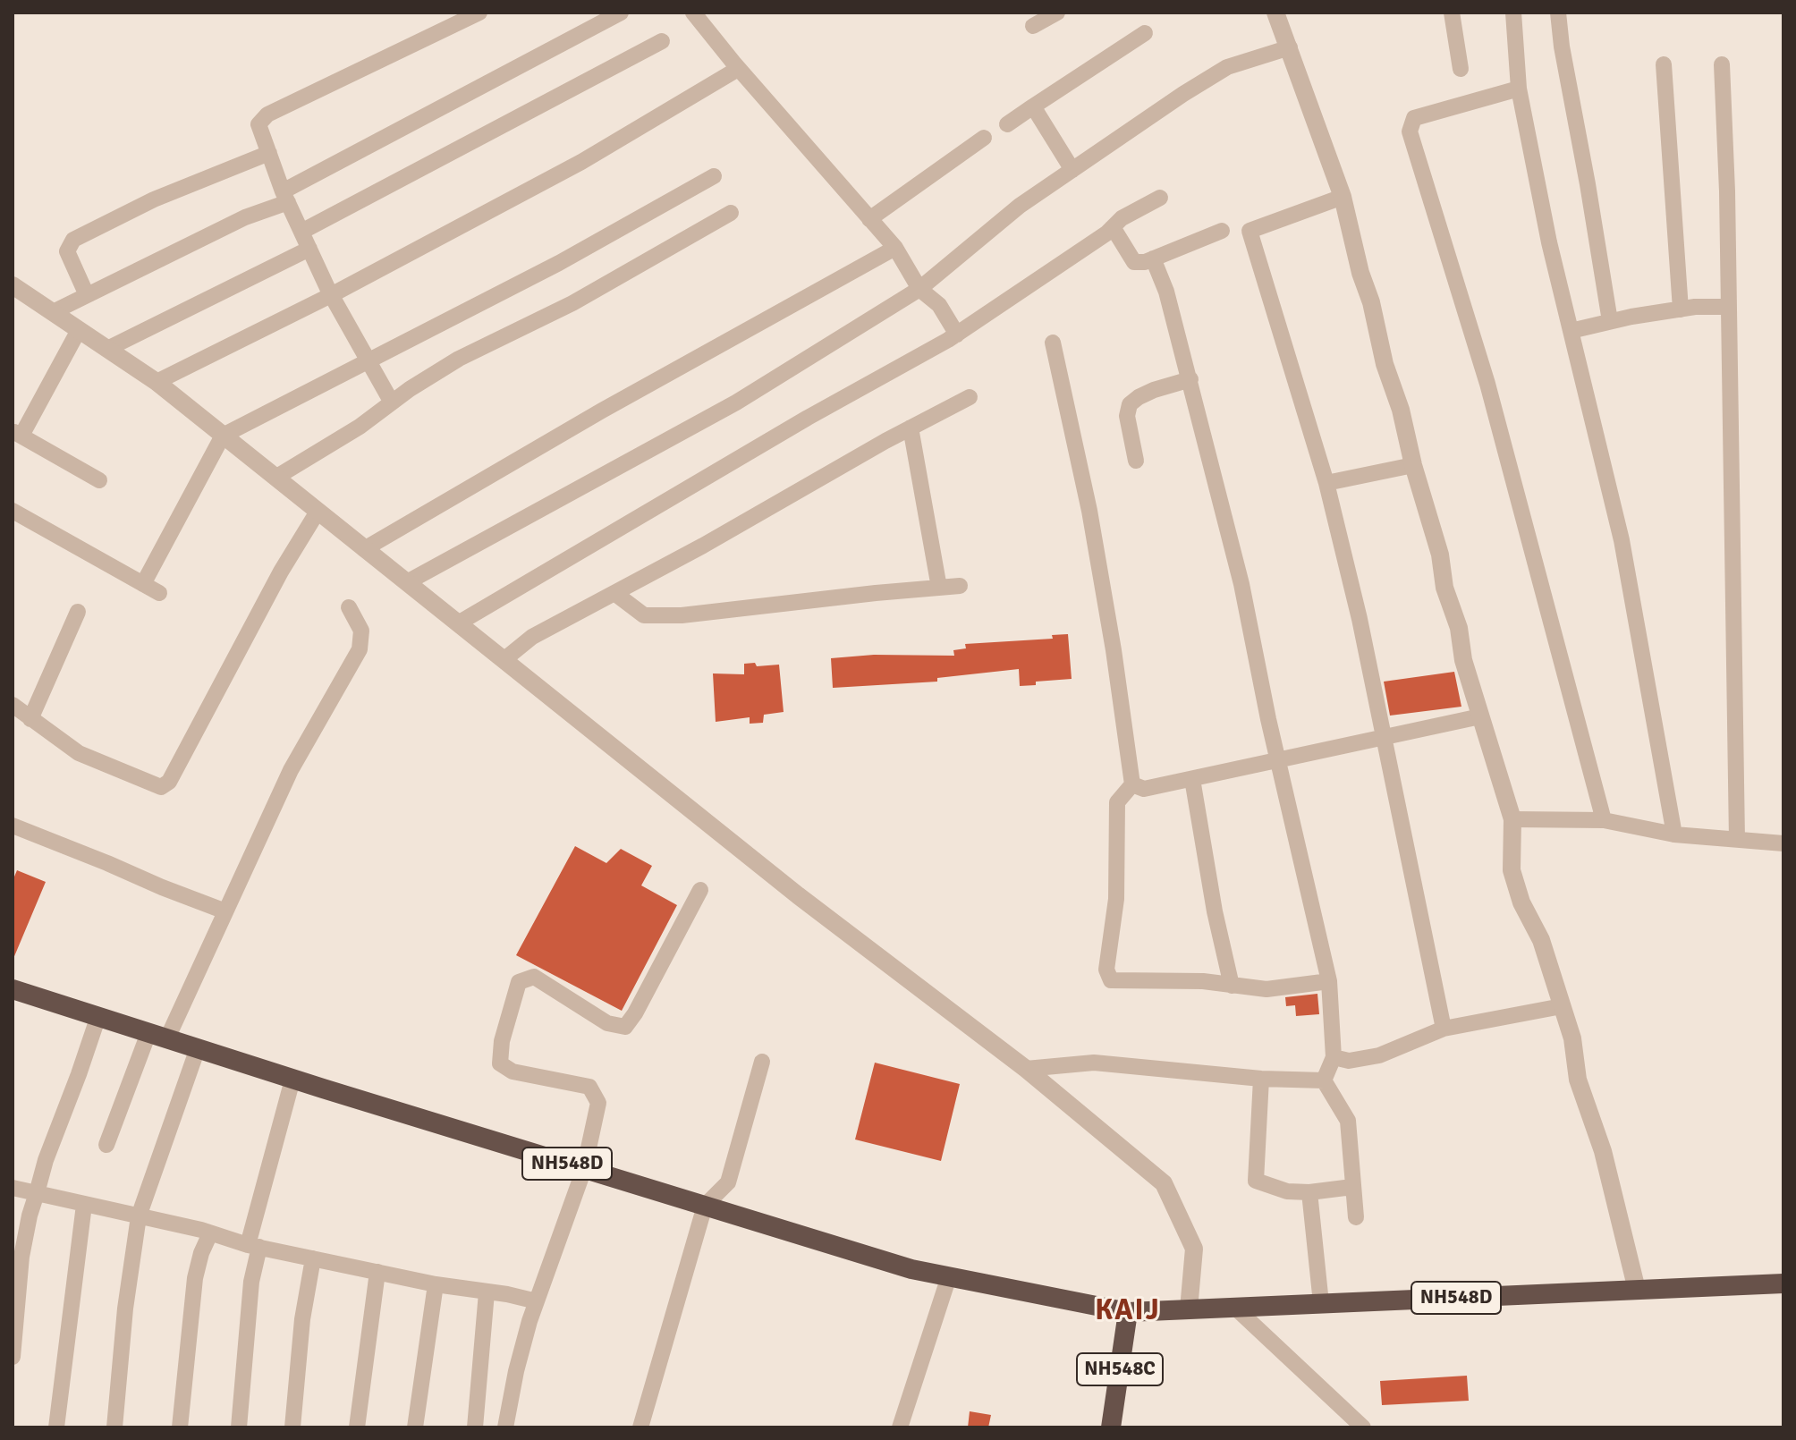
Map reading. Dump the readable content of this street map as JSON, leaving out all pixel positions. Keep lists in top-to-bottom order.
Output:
{
  "streets": {
    "highway": ["NH548D", "NH548C"]
  },
  "crossings": [
    ["NH548D", "NH548C"]
  ],
  "districts": ["KAIJ"]
}
